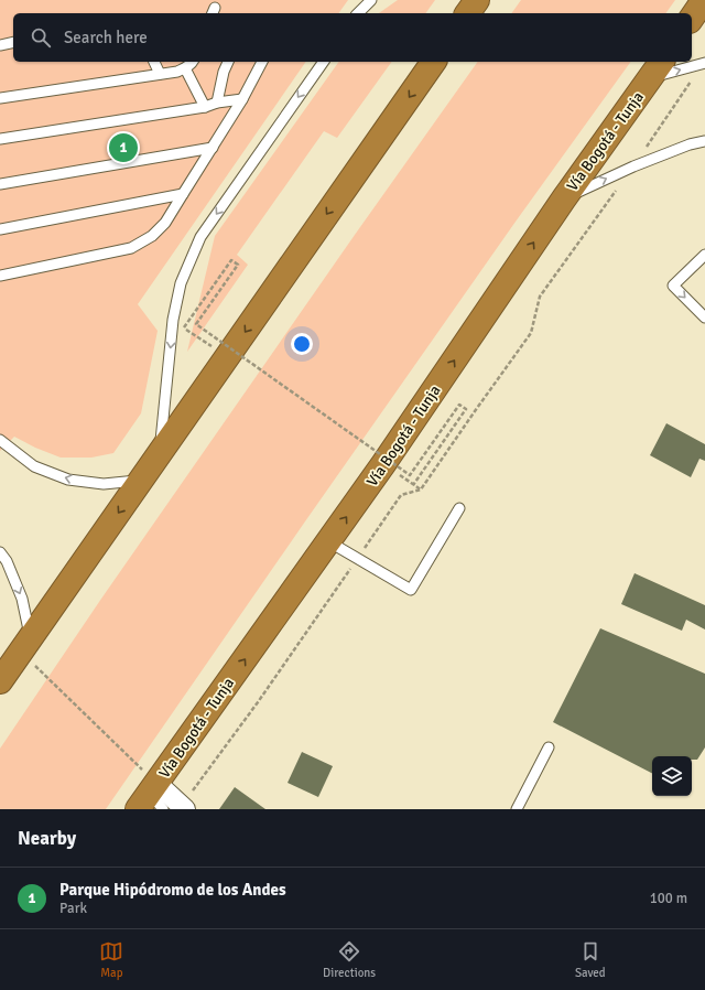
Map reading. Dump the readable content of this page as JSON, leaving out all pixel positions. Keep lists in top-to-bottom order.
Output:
{
  "streets": {
    "highway": ["Vía Bogotá - Tunja"]
  },
  "page": {
    "search": "Search here",
    "pins": "1",
    "heading": "Nearby",
    "list": [
      {
        "mark": "1",
        "name": "Parque Hipódromo de los Andes",
        "note": "Park",
        "value": "100 m"
      }
    ],
    "nav": ["Map", "Directions", "Saved"]
  }
}
